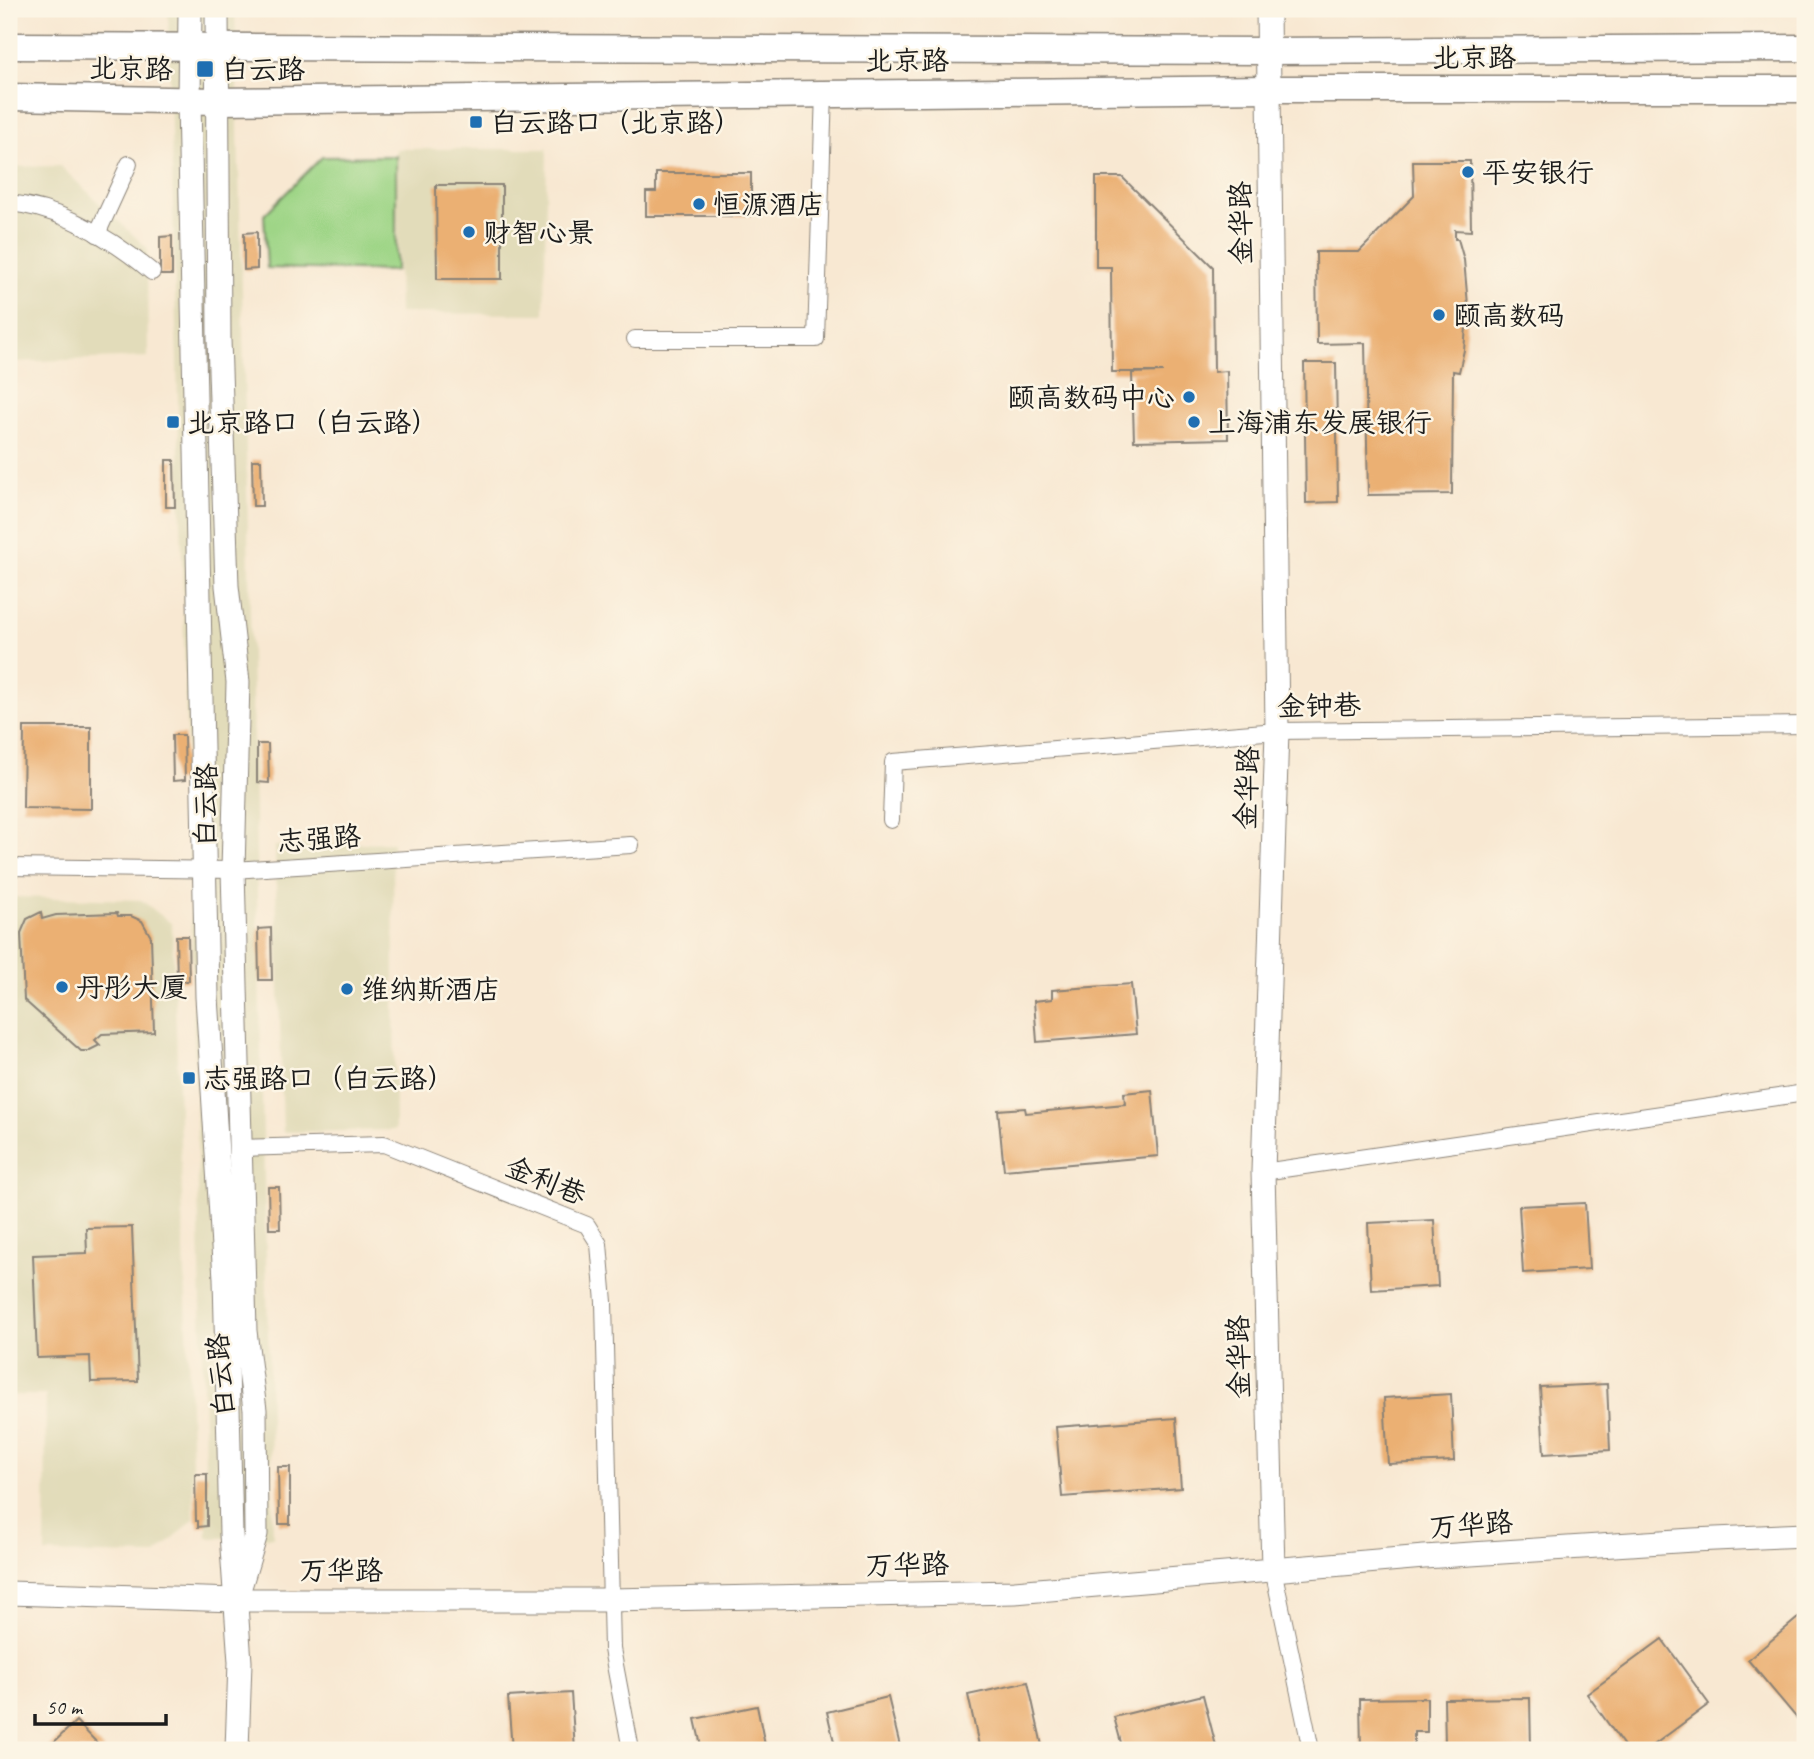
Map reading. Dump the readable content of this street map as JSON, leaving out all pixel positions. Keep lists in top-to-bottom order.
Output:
{
  "streets": {
    "main road": ["北京路"],
    "street": [
      "金华路",
      "金钟巷",
      "白云路",
      "志强路",
      "金利巷",
      "万华路"
    ]
  },
  "crossings": [
    ["北京路", "金华路"],
    ["北京路", "白云路"],
    ["金华路", "金钟巷"],
    ["金华路", "万华路"],
    ["白云路", "志强路"],
    ["白云路", "金利巷"],
    ["白云路", "万华路"],
    ["金利巷", "万华路"]
  ],
  "places": {
    "transit": [
      "白云路",
      "白云路口（北京路）",
      "北京路口（白云路）",
      "志强路口（白云路）"
    ],
    "other": [
      "平安银行",
      "恒源酒店",
      "财智心景",
      "颐高数码",
      "颐高数码中心",
      "上海浦东发展银行",
      "丹彤大厦",
      "维纳斯酒店"
    ]
  },
  "scale_bar": "50 m"
}
